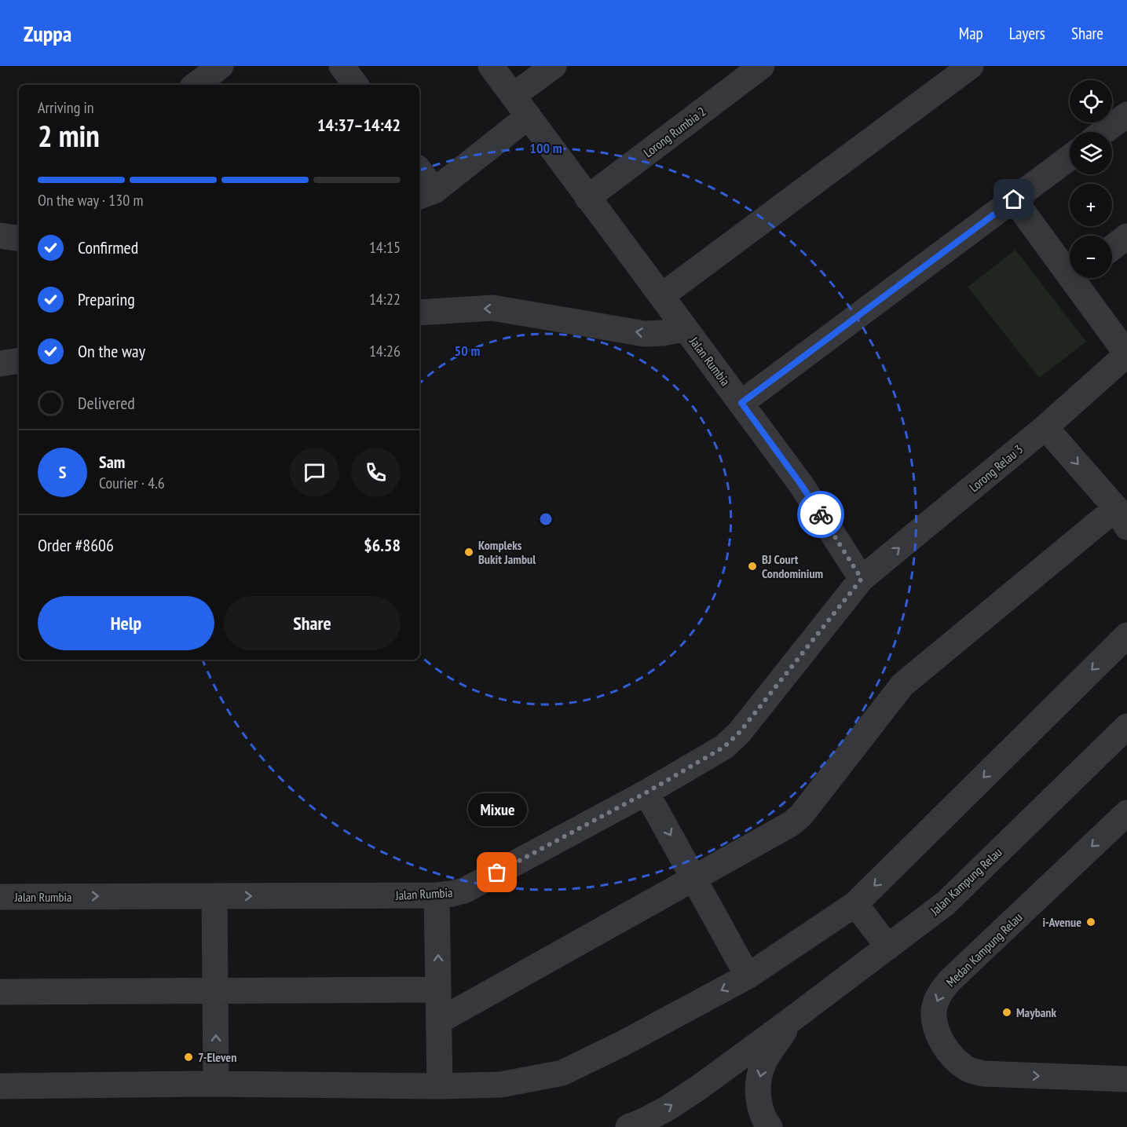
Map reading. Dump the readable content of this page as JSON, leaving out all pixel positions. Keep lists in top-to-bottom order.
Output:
{
  "streets": {
    "street": [
      "Lorong Rumbia 2",
      "Jalan Rumbia",
      "Lorong Relau 3",
      "Jalan Kampung Relau",
      "Medan Kampung Relau"
    ]
  },
  "crossings": [
    ["Lorong Rumbia 2", "Jalan Rumbia"],
    ["Jalan Rumbia", "Lorong Relau 3"]
  ],
  "places": [
    "Kompleks Bukit Jambul",
    "BJ Court Condominium",
    "Mixue",
    "i-Avenue",
    "Maybank",
    "7-Eleven"
  ],
  "page": {
    "header": "Zuppa",
    "nav": ["Map", "Layers", "Share"],
    "map_buttons": ["+", "−"],
    "heading": ["2 min", "Arriving in", "14:37–14:42"],
    "panel": [
      "Sam",
      "Courier · 4.6",
      "Order #8606",
      "$6.58"
    ],
    "bar": "On the way · 130 m",
    "list": [
      ["Confirmed", "14:15"],
      ["Preparing", "14:22"],
      ["On the way", "14:26"],
      "Delivered"
    ],
    "round": "S",
    "buttons": ["Help", "Share"],
    "bubble": "Mixue"
  },
  "rings": ["100 m", "50 m"]
}
